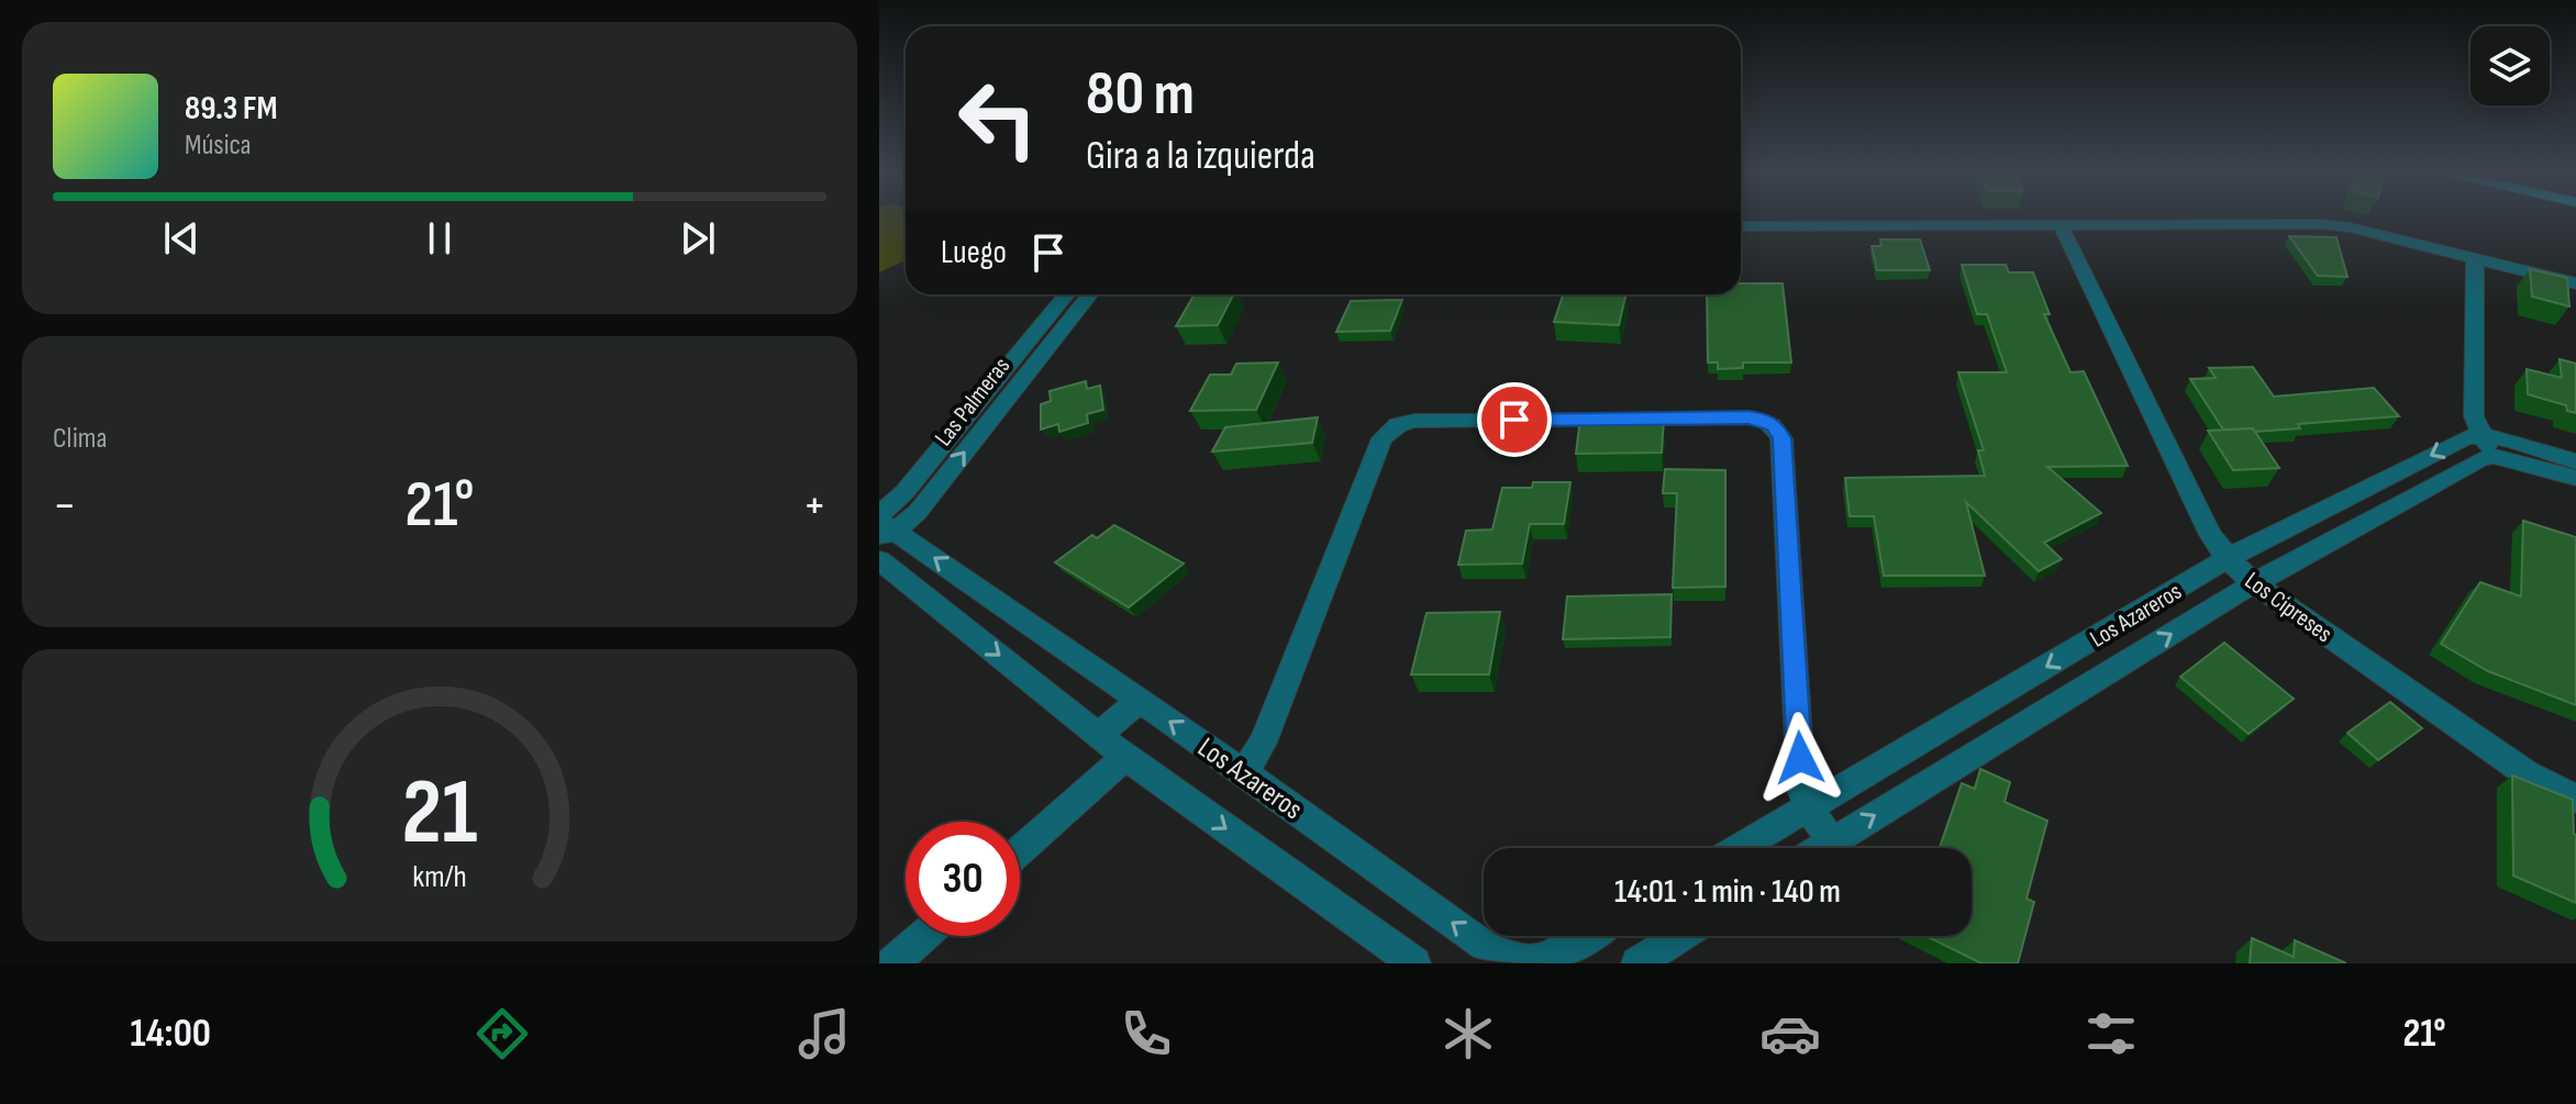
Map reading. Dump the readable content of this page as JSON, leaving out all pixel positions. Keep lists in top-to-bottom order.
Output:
{
  "streets": {
    "street": ["Las Palmeras", "Los Cipreses", "Los Azareros"]
  },
  "crossings": [
    ["Las Palmeras", "Los Azareros"],
    ["Los Cipreses", "Los Azareros"]
  ],
  "page": {
    "turn": ["80 m", "Gira a la izquierda"],
    "song": ["89.3 FM", "Música"],
    "then": "Luego",
    "tile": "Clima",
    "heat": ["−", "21°", "+"],
    "limit": "30",
    "trip": "14:01 · 1 min · 140 m",
    "tabs": ["14:00", "21°"],
    "gauge": ["21", "km/h"]
  }
}
